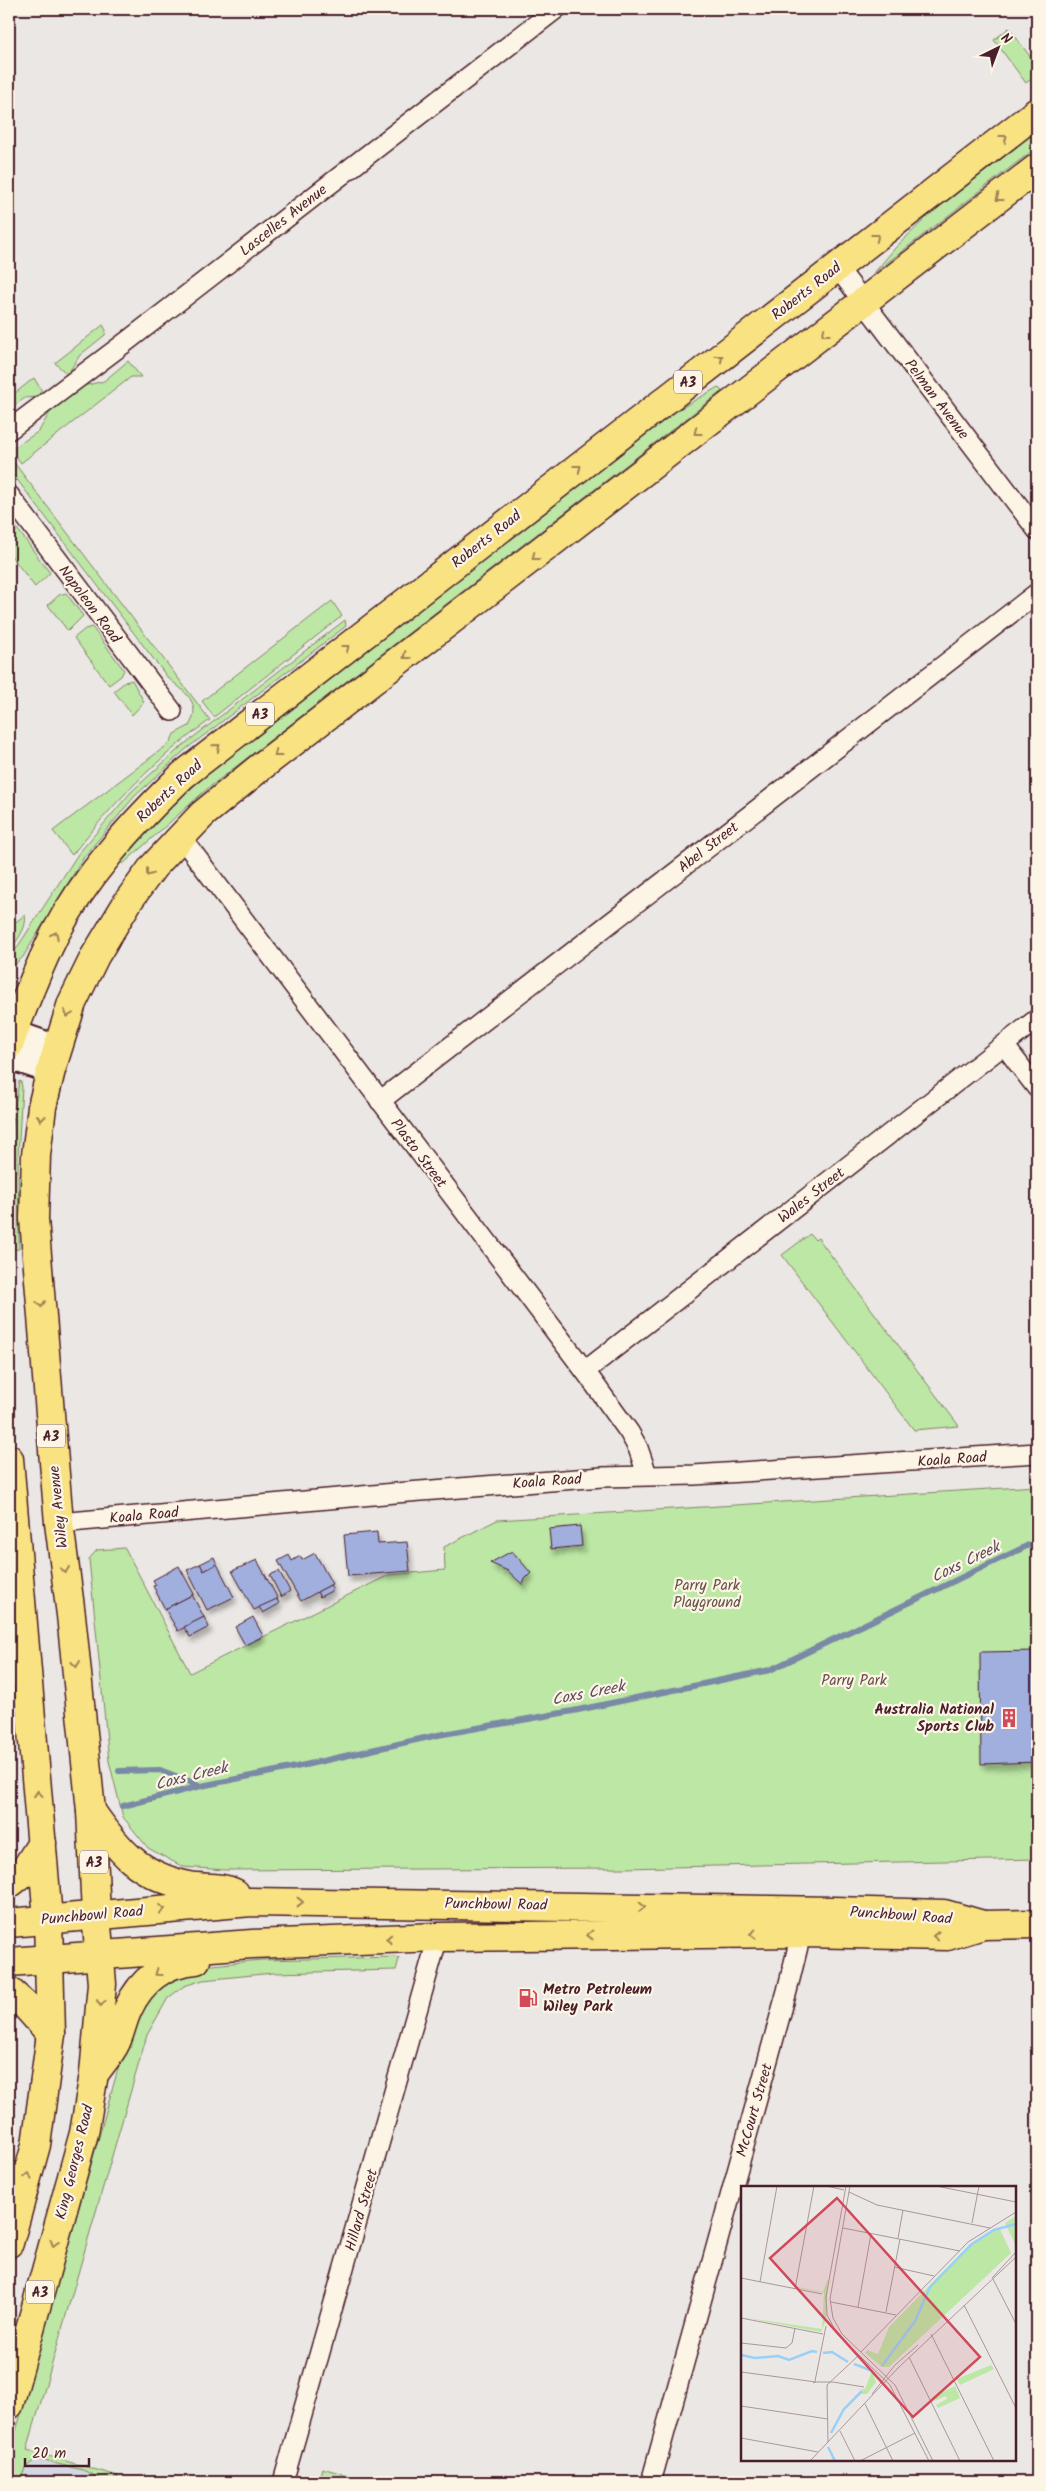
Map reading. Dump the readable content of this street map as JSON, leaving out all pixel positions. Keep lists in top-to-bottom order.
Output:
{
  "streets": {
    "main road": [
      "Roberts Road",
      "A3",
      "Wiley Avenue",
      "Punchbowl Road",
      "King Georges Road"
    ],
    "street": [
      "Lascelles Avenue",
      "Pelman Avenue",
      "Napoleon Road",
      "Abel Street",
      "Plasto Street",
      "Wales Street",
      "Koala Road",
      "McCourt Street",
      "Hillard Street"
    ]
  },
  "crossings": [
    ["Roberts Road", "A3"],
    ["Roberts Road", "Pelman Avenue"],
    ["Roberts Road", "Wiley Avenue"],
    ["A3", "Pelman Avenue"],
    ["A3", "Plasto Street"],
    ["A3", "Wiley Avenue"],
    ["Abel Street", "Plasto Street"],
    ["Plasto Street", "Wales Street"],
    ["Plasto Street", "Koala Road"],
    ["Koala Road", "Wiley Avenue"],
    ["Wiley Avenue", "Punchbowl Road"],
    ["Wiley Avenue", "King Georges Road"],
    ["Punchbowl Road", "McCourt Street"],
    ["Punchbowl Road", "King Georges Road"],
    ["Punchbowl Road", "Hillard Street"]
  ],
  "water": ["Coxs Creek"],
  "parks": ["Parry Park Playground", "Parry Park"],
  "places": {
    "building": ["Australia National Sports Club"],
    "fuel station": ["Metro Petroleum Wiley Park"]
  },
  "scale_bar": "20 m",
  "north": "top right"
}
